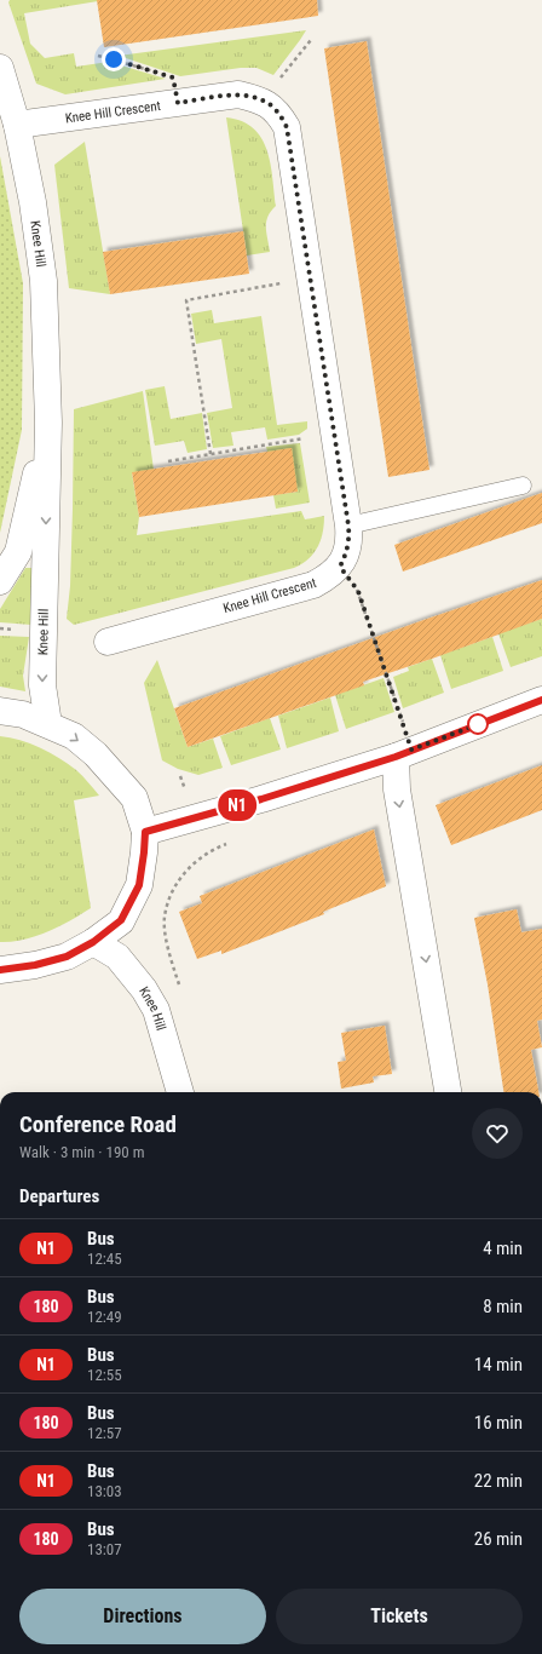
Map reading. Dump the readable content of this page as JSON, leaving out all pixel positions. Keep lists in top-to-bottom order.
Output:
{
  "streets": {
    "main road": ["Knee Hill Crescent", "Knee Hill"]
  },
  "crossings": [
    ["Knee Hill Crescent", "Knee Hill"]
  ],
  "lines": ["bus line N1"],
  "page": {
    "on_map": "N1",
    "heading": [
      ["Conference Road", "Walk · 3 min · 190 m"],
      "Departures"
    ],
    "list": [
      {
        "mark": "N1",
        "name": "Bus",
        "note": "12:45",
        "value": "4 min"
      },
      {
        "mark": "180",
        "name": "Bus",
        "note": "12:49",
        "value": "8 min"
      },
      {
        "mark": "N1",
        "name": "Bus",
        "note": "12:55",
        "value": "14 min"
      },
      {
        "mark": "180",
        "name": "Bus",
        "note": "12:57",
        "value": "16 min"
      },
      {
        "mark": "N1",
        "name": "Bus",
        "note": "13:03",
        "value": "22 min"
      },
      {
        "mark": "180",
        "name": "Bus",
        "note": "13:07",
        "value": "26 min"
      }
    ],
    "buttons": ["Directions", "Tickets"]
  }
}
